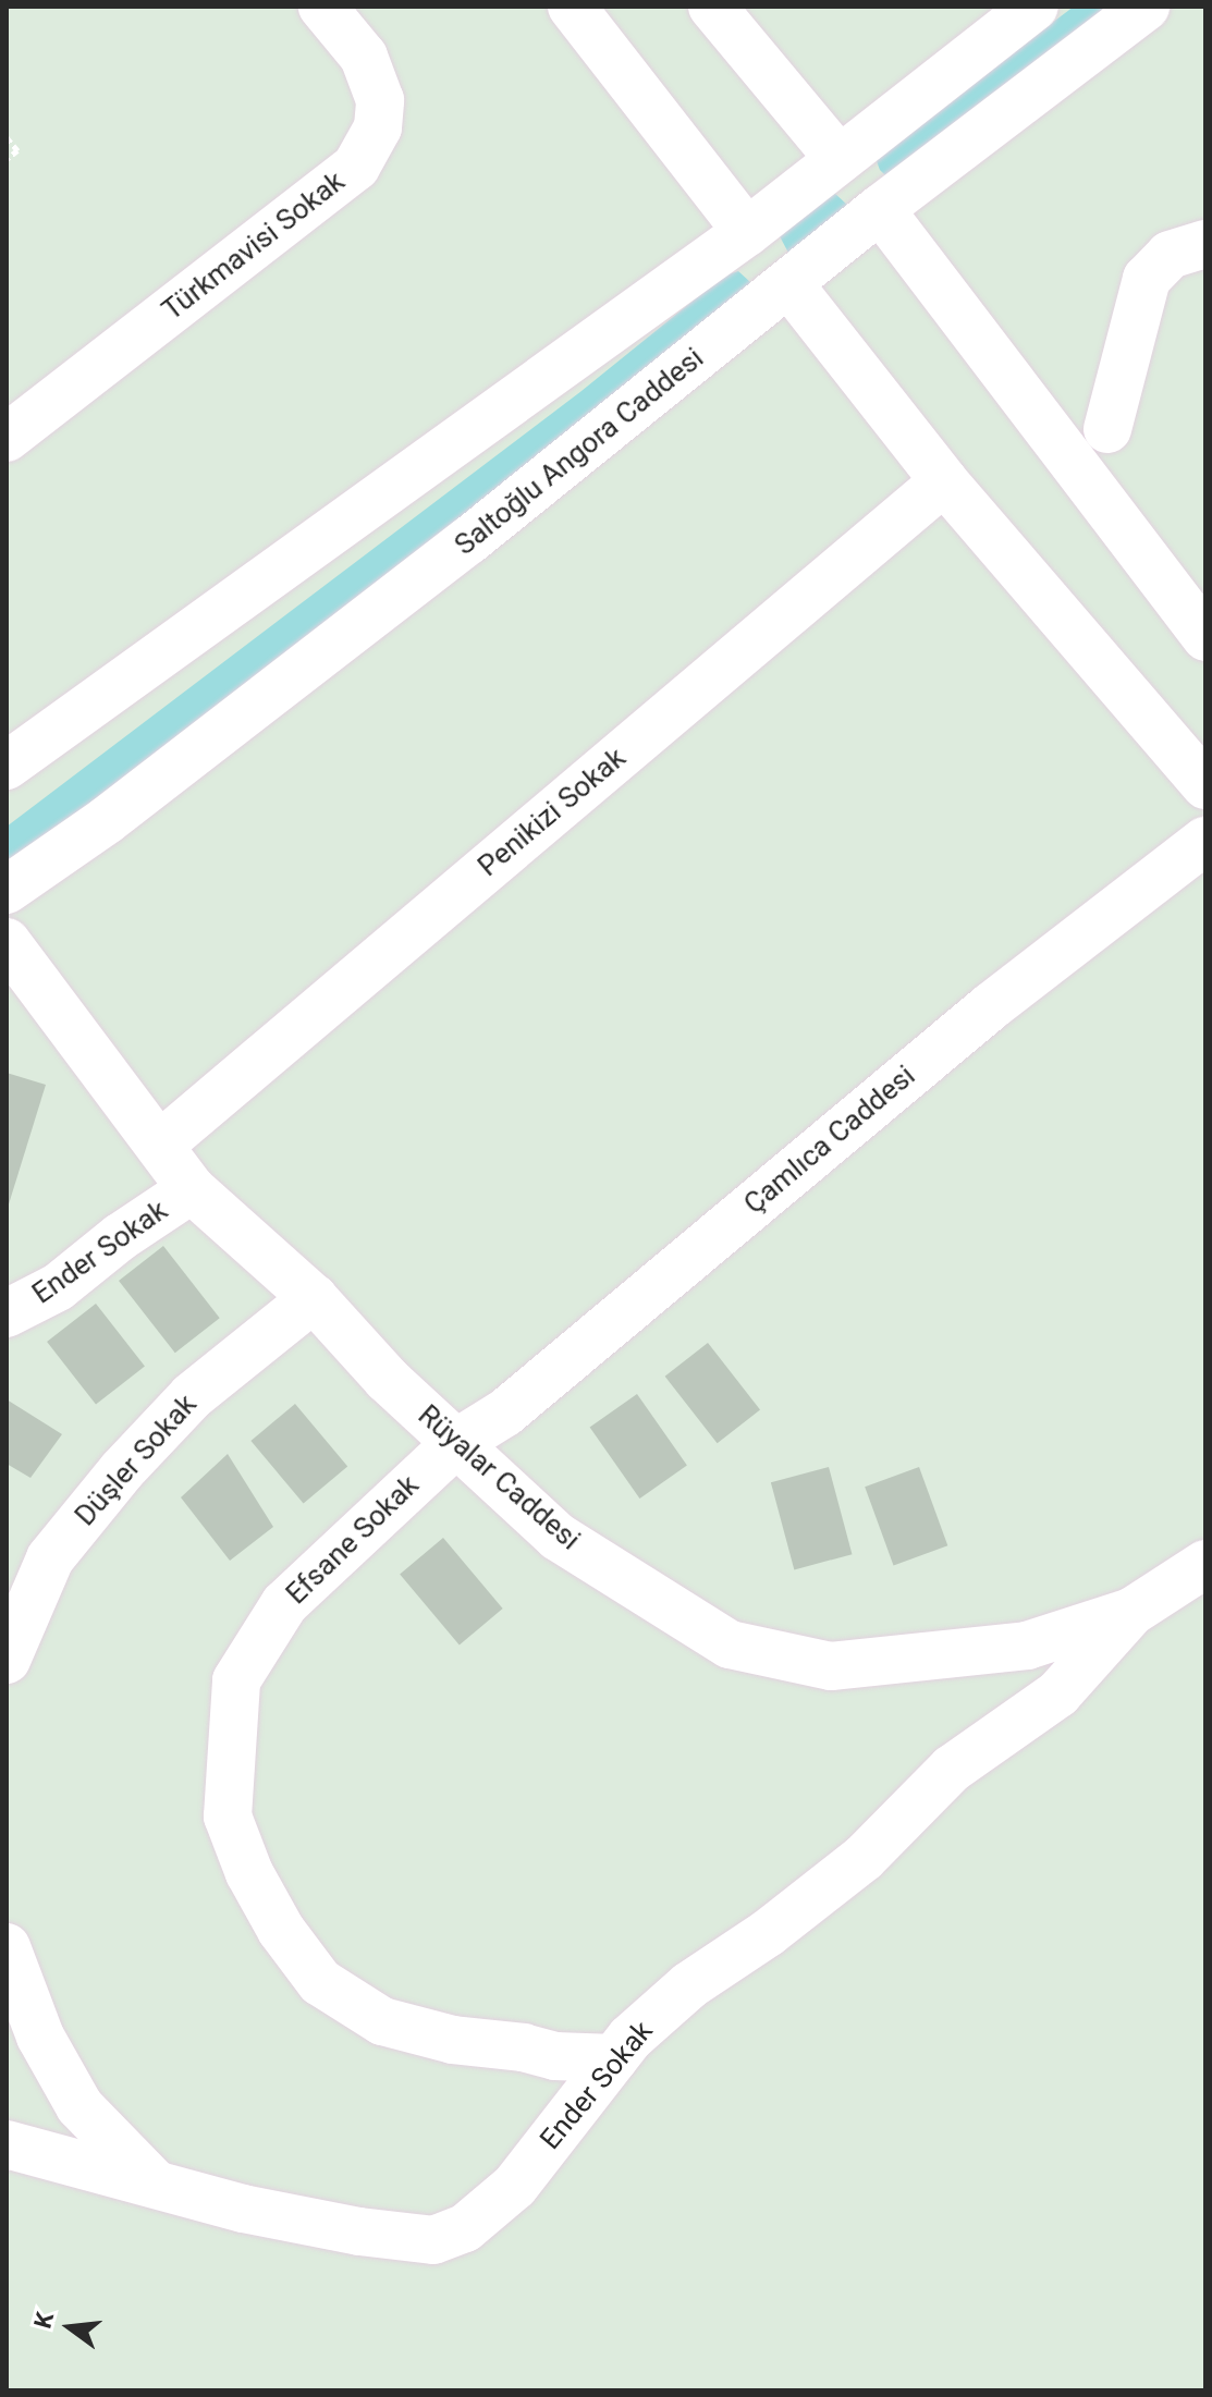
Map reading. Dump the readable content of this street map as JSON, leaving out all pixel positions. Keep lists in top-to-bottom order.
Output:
{
  "streets": {
    "street": [
      "Türkmavisi Sokak",
      "Saltoğlu Angora Caddesi",
      "Penikizi Sokak",
      "Çamlıca Caddesi",
      "Ender Sokak",
      "Düşler Sokak",
      "Rüyalar Caddesi",
      "Efsane Sokak"
    ]
  },
  "crossings": [
    ["Penikizi Sokak", "Rüyalar Caddesi"],
    ["Çamlıca Caddesi", "Rüyalar Caddesi"],
    ["Çamlıca Caddesi", "Efsane Sokak"],
    ["Ender Sokak", "Rüyalar Caddesi"],
    ["Ender Sokak", "Efsane Sokak"],
    ["Düşler Sokak", "Rüyalar Caddesi"],
    ["Rüyalar Caddesi", "Efsane Sokak"]
  ],
  "north": "left"
}
